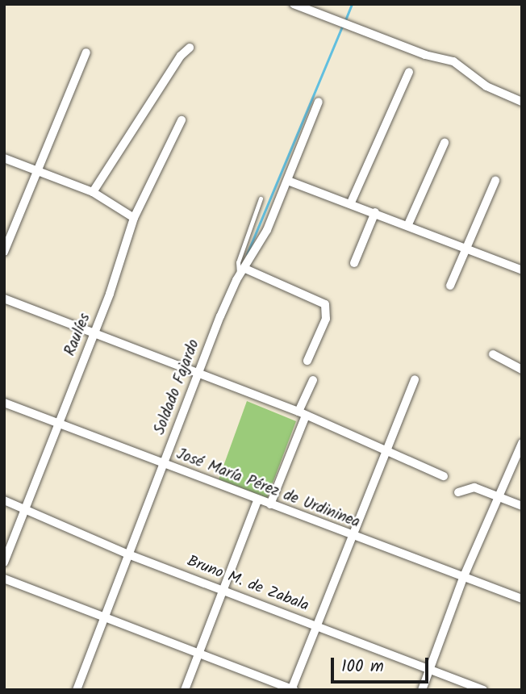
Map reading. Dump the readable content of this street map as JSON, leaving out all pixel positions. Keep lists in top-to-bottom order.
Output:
{
  "streets": {
    "street": [
      "Raulíes",
      "Soldado Fajardo",
      "José María Pérez de Urdininea",
      "Bruno M. de Zabala"
    ]
  },
  "crossings": [
    ["Raulíes", "José María Pérez de Urdininea"],
    ["Raulíes", "Bruno M. de Zabala"],
    ["Soldado Fajardo", "José María Pérez de Urdininea"],
    ["Soldado Fajardo", "Bruno M. de Zabala"]
  ],
  "scale_bar": "100 m"
}
